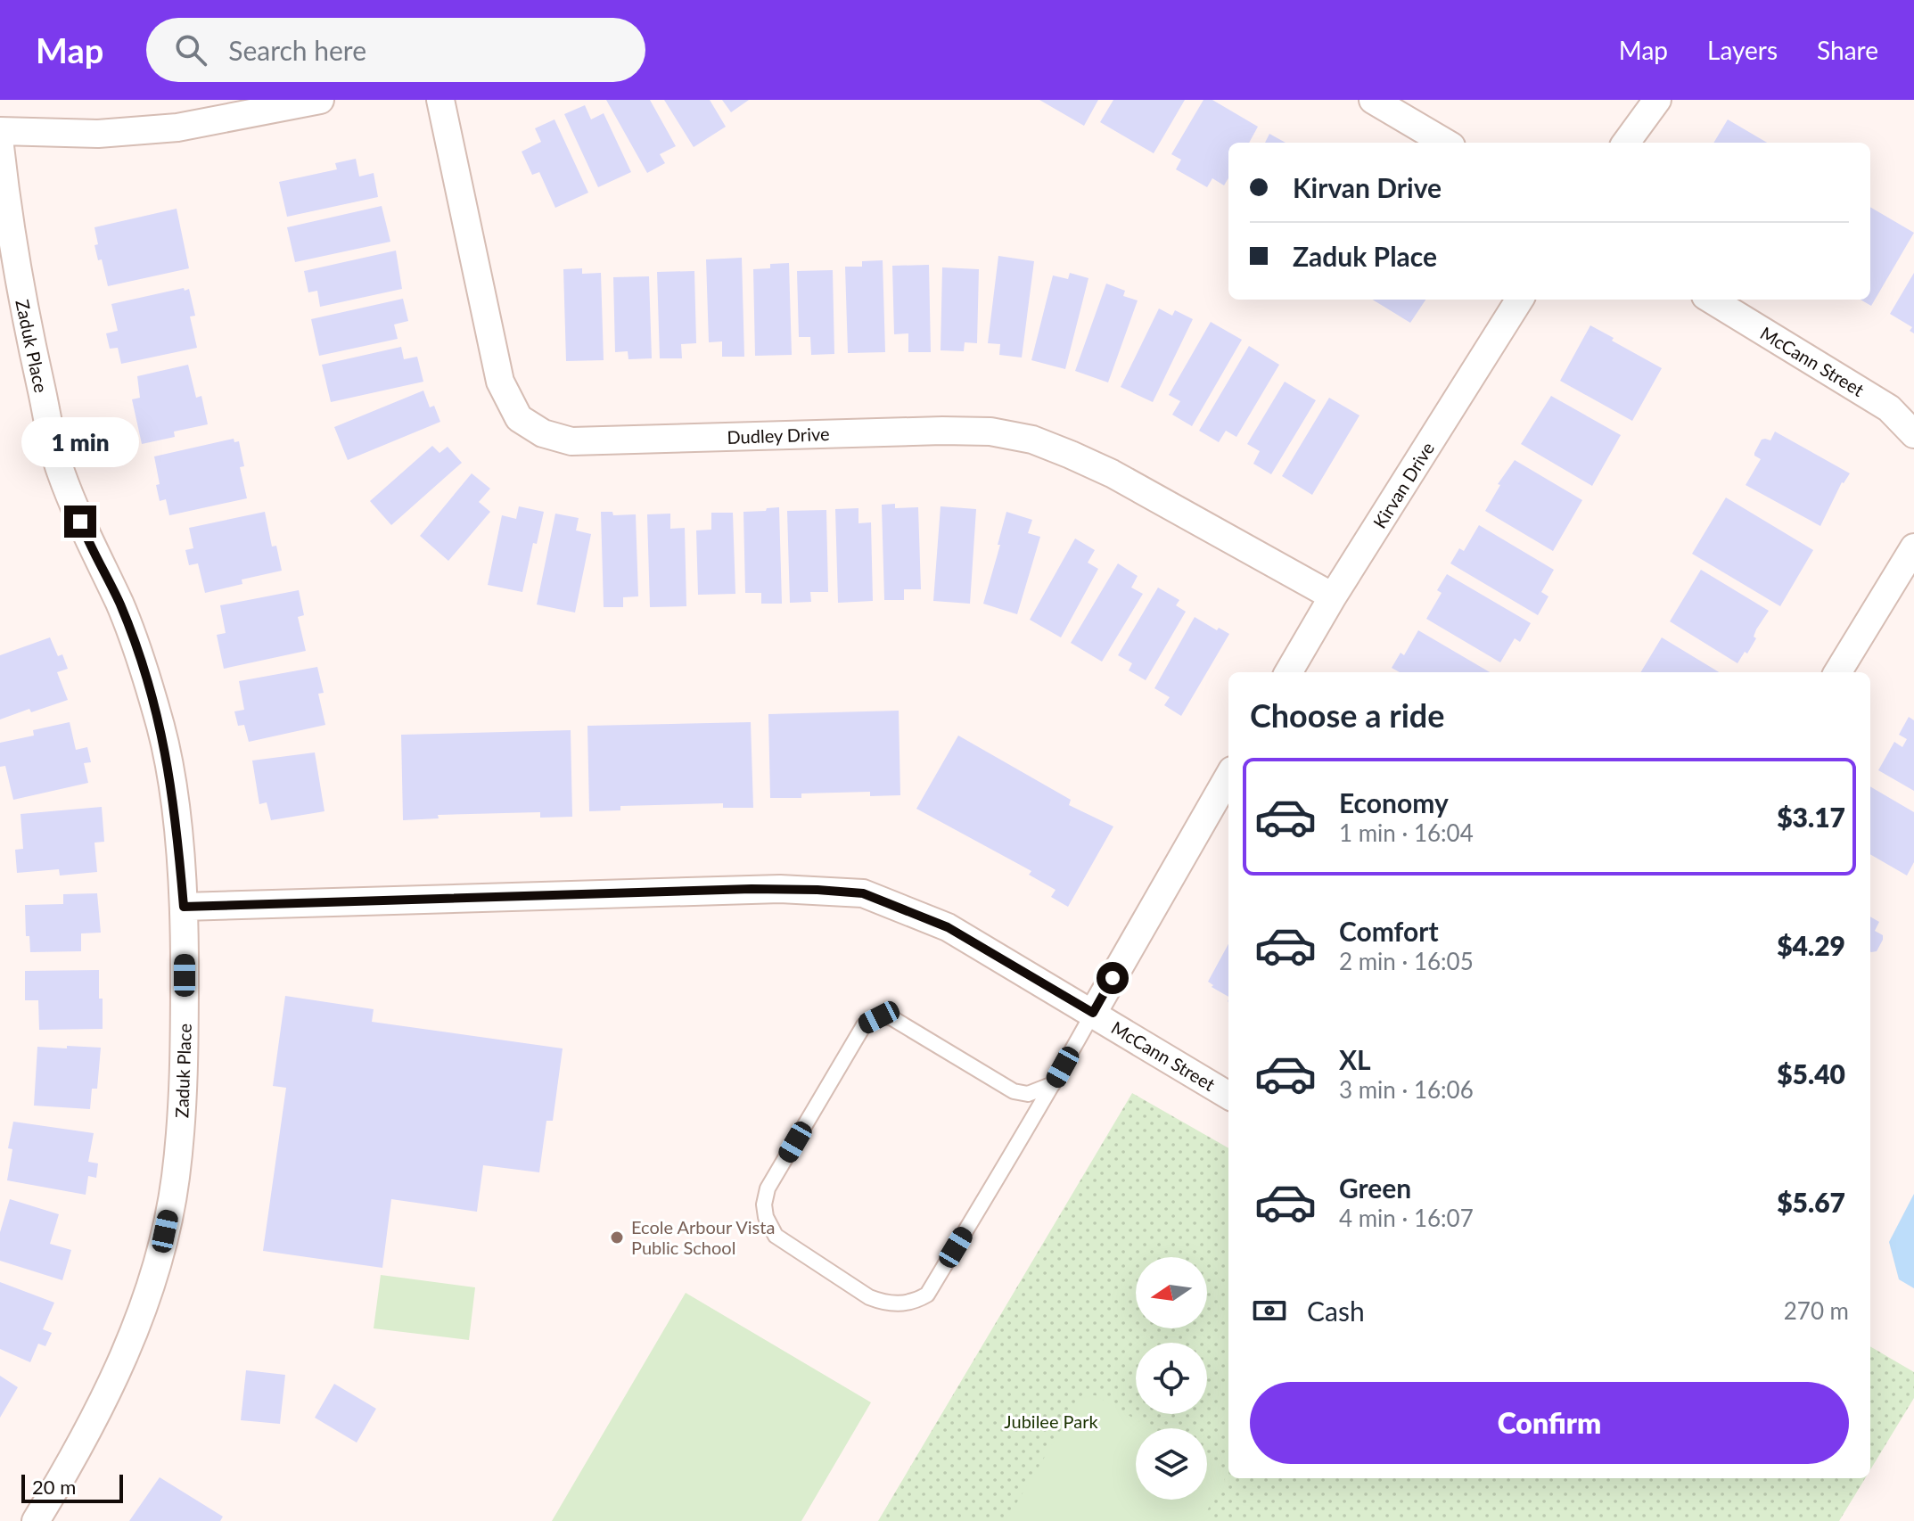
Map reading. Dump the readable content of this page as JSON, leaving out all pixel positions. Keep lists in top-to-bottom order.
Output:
{
  "streets": {
    "street": [
      "Zaduk Place",
      "McCann Street",
      "Dudley Drive",
      "Kirvan Drive"
    ]
  },
  "crossings": [
    ["Zaduk Place", "McCann Street"],
    ["Dudley Drive", "Kirvan Drive"]
  ],
  "parks": ["Jubilee Park"],
  "places": ["Ecole Arbour Vista Public School"],
  "scale_bar": "20 m",
  "north": "left",
  "page": {
    "header": "Map",
    "search": "Search here",
    "nav": ["Map", "Layers", "Share"],
    "banner": ["Kirvan Drive", "Zaduk Place"],
    "bubble": "1 min",
    "heading": "Choose a ride",
    "list": [
      {
        "name": "Economy",
        "note": "1 min · 16:04",
        "value": "$3.17"
      },
      {
        "name": "Comfort",
        "note": "2 min · 16:05",
        "value": "$4.29"
      },
      {
        "name": "XL",
        "note": "3 min · 16:06",
        "value": "$5.40"
      },
      {
        "name": "Green",
        "note": "4 min · 16:07",
        "value": "$5.67"
      }
    ],
    "pay": ["Cash", "270 m"],
    "buttons": "Confirm",
    "scale": "20 m"
  }
}
